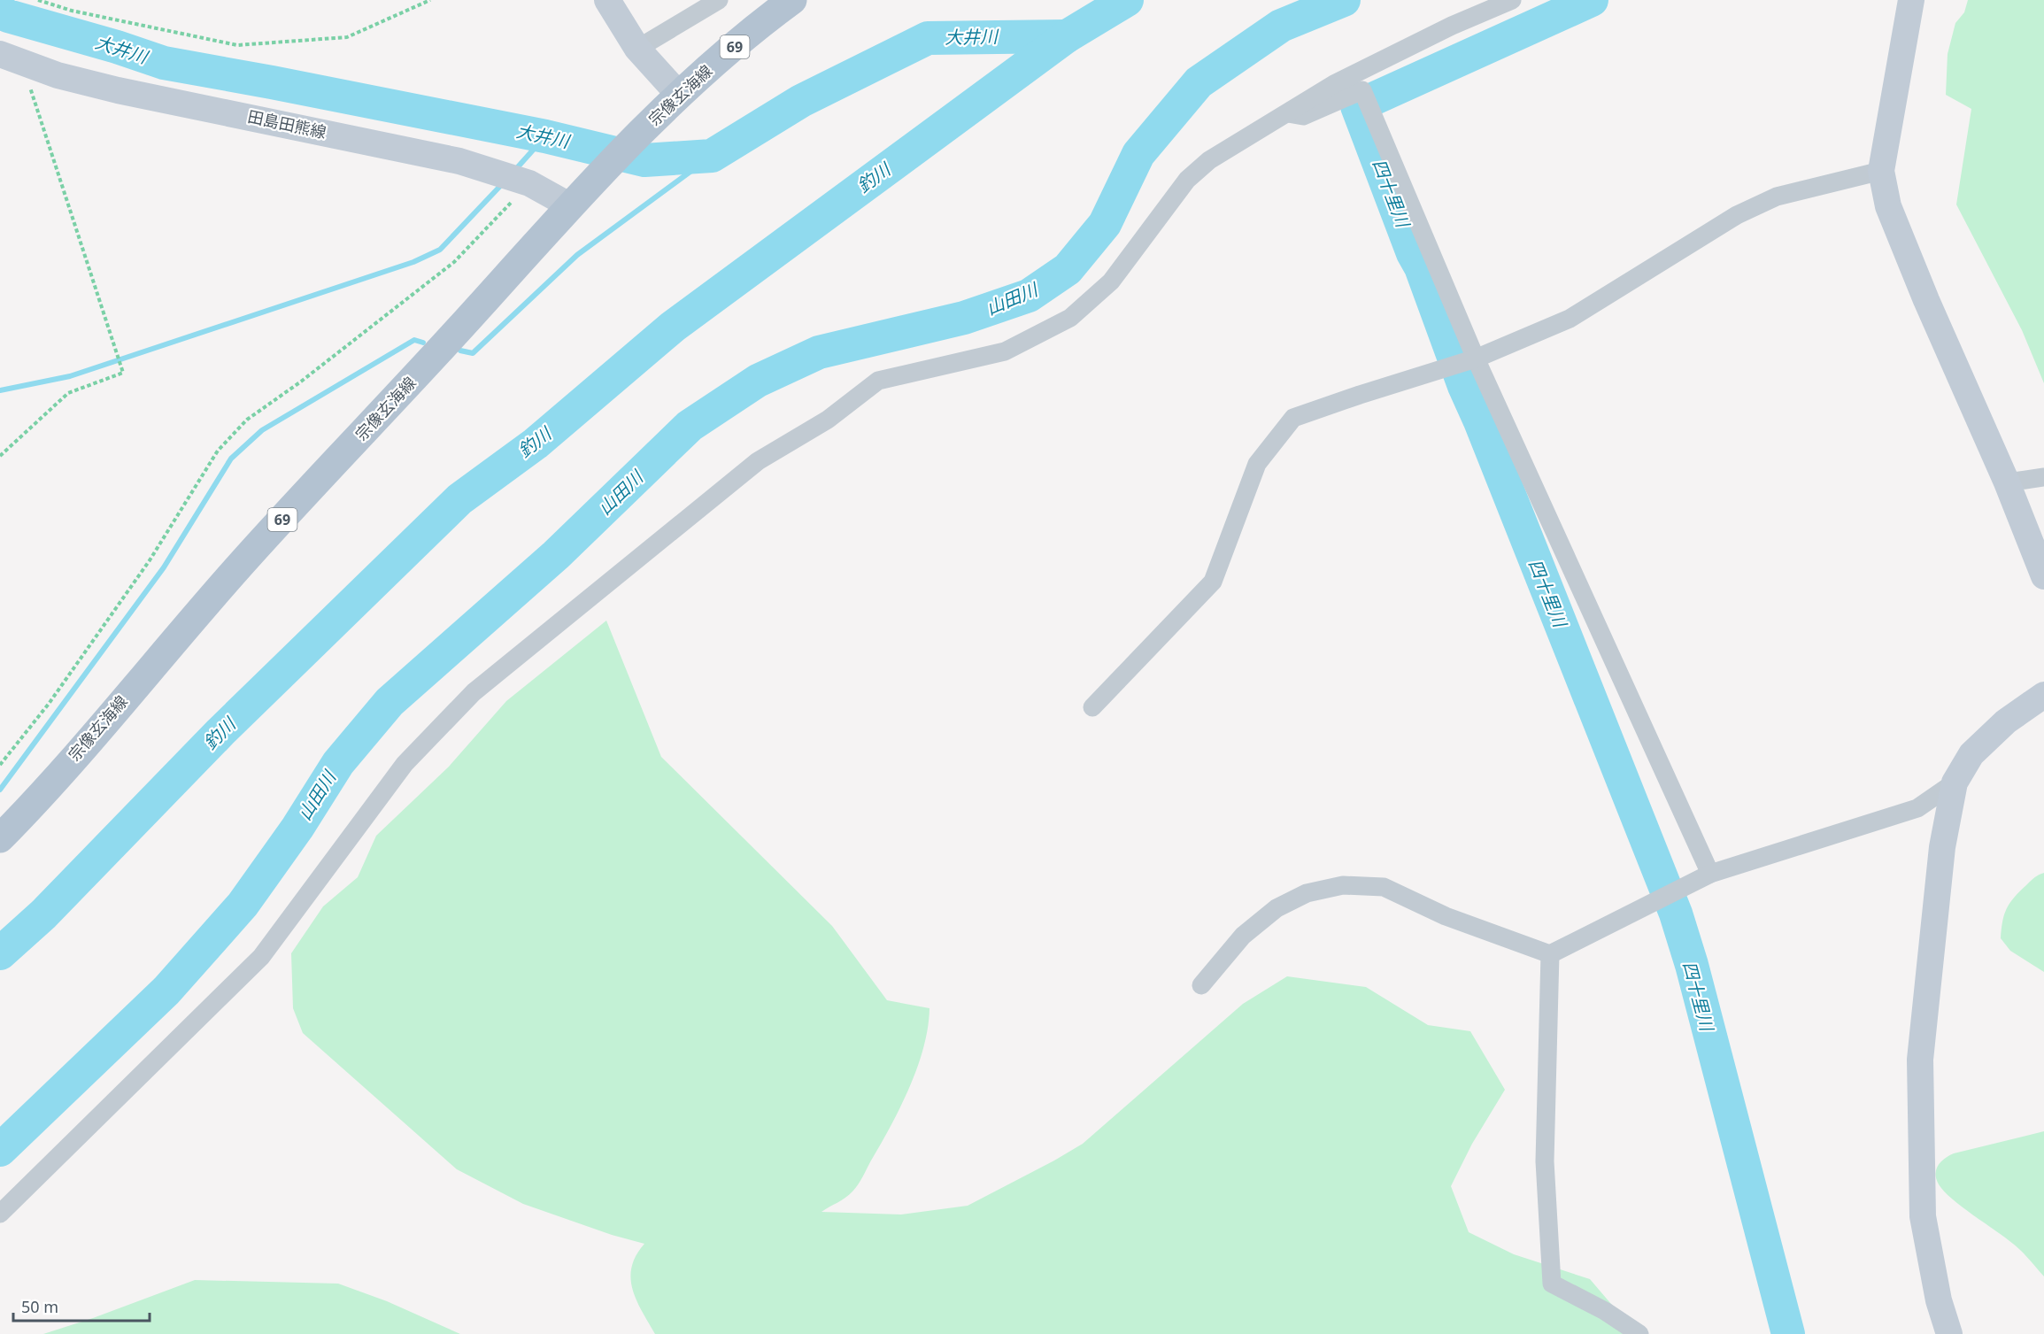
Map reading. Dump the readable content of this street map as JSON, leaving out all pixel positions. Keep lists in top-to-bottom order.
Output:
{
  "streets": {
    "main road": ["69", "宗像玄海線"],
    "street": ["田島田熊線"]
  },
  "crossings": [
    ["宗像玄海線", "田島田熊線"]
  ],
  "water": [
    "大井川",
    "釣川",
    "四十里川",
    "山田川"
  ],
  "scale_bar": "50 m"
}
